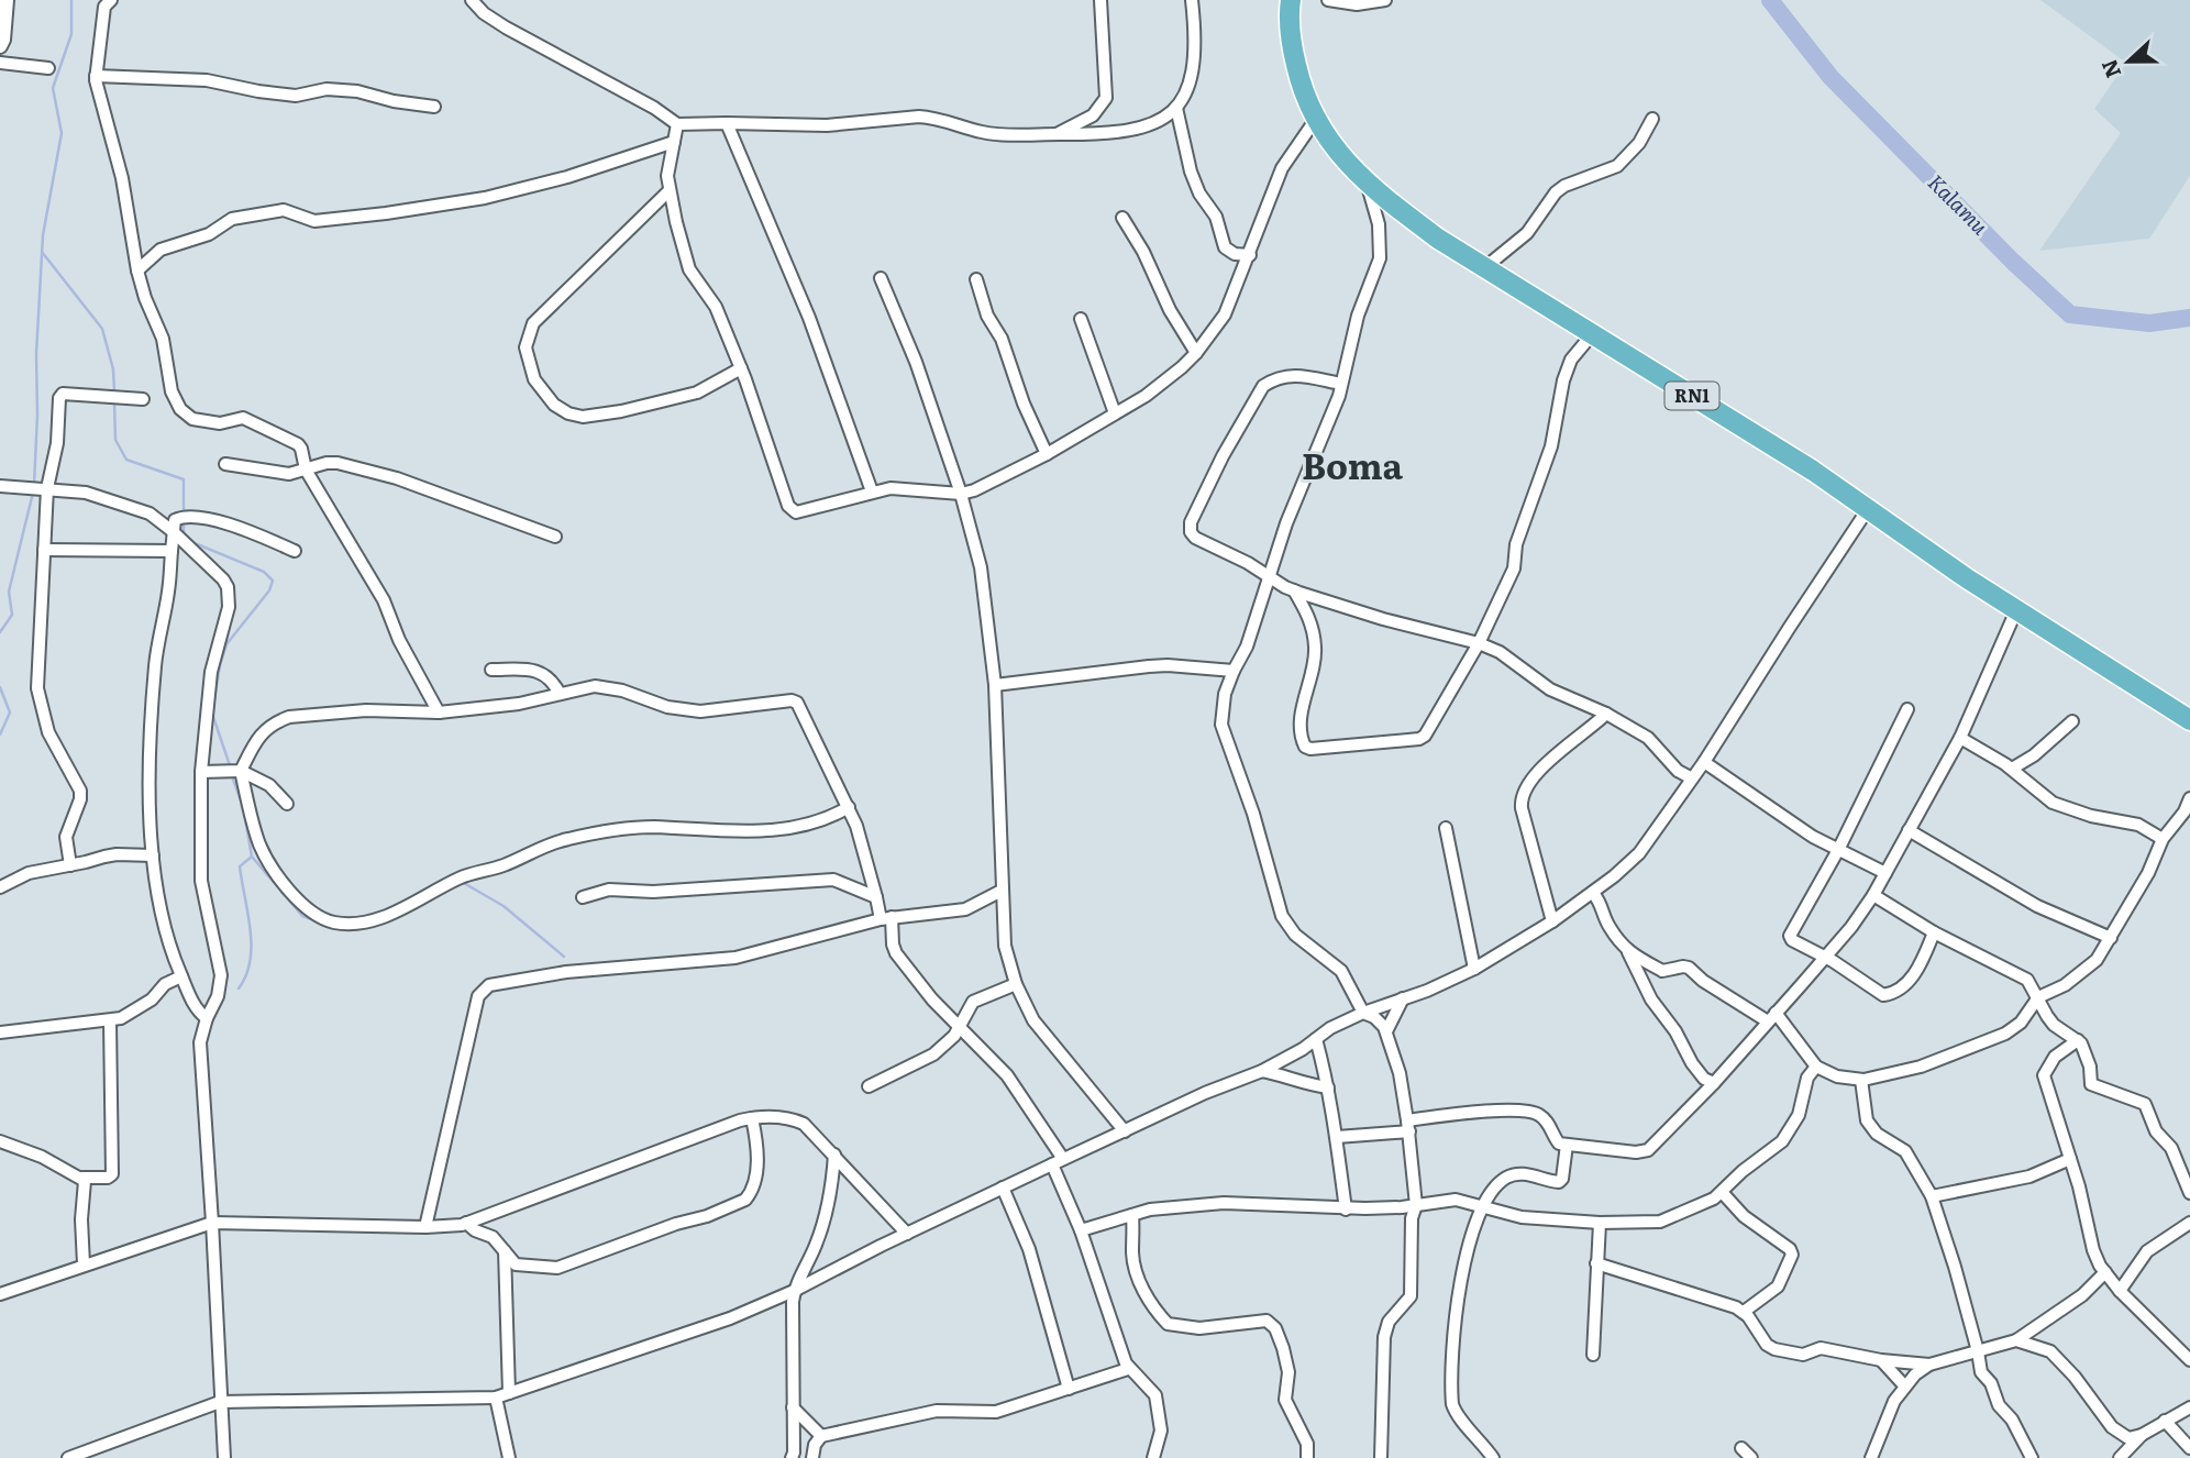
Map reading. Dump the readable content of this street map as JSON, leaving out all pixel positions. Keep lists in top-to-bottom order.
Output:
{
  "streets": {
    "highway": ["RN1"]
  },
  "districts": ["Boma"],
  "water": ["Kalamu"],
  "north": "left"
}
